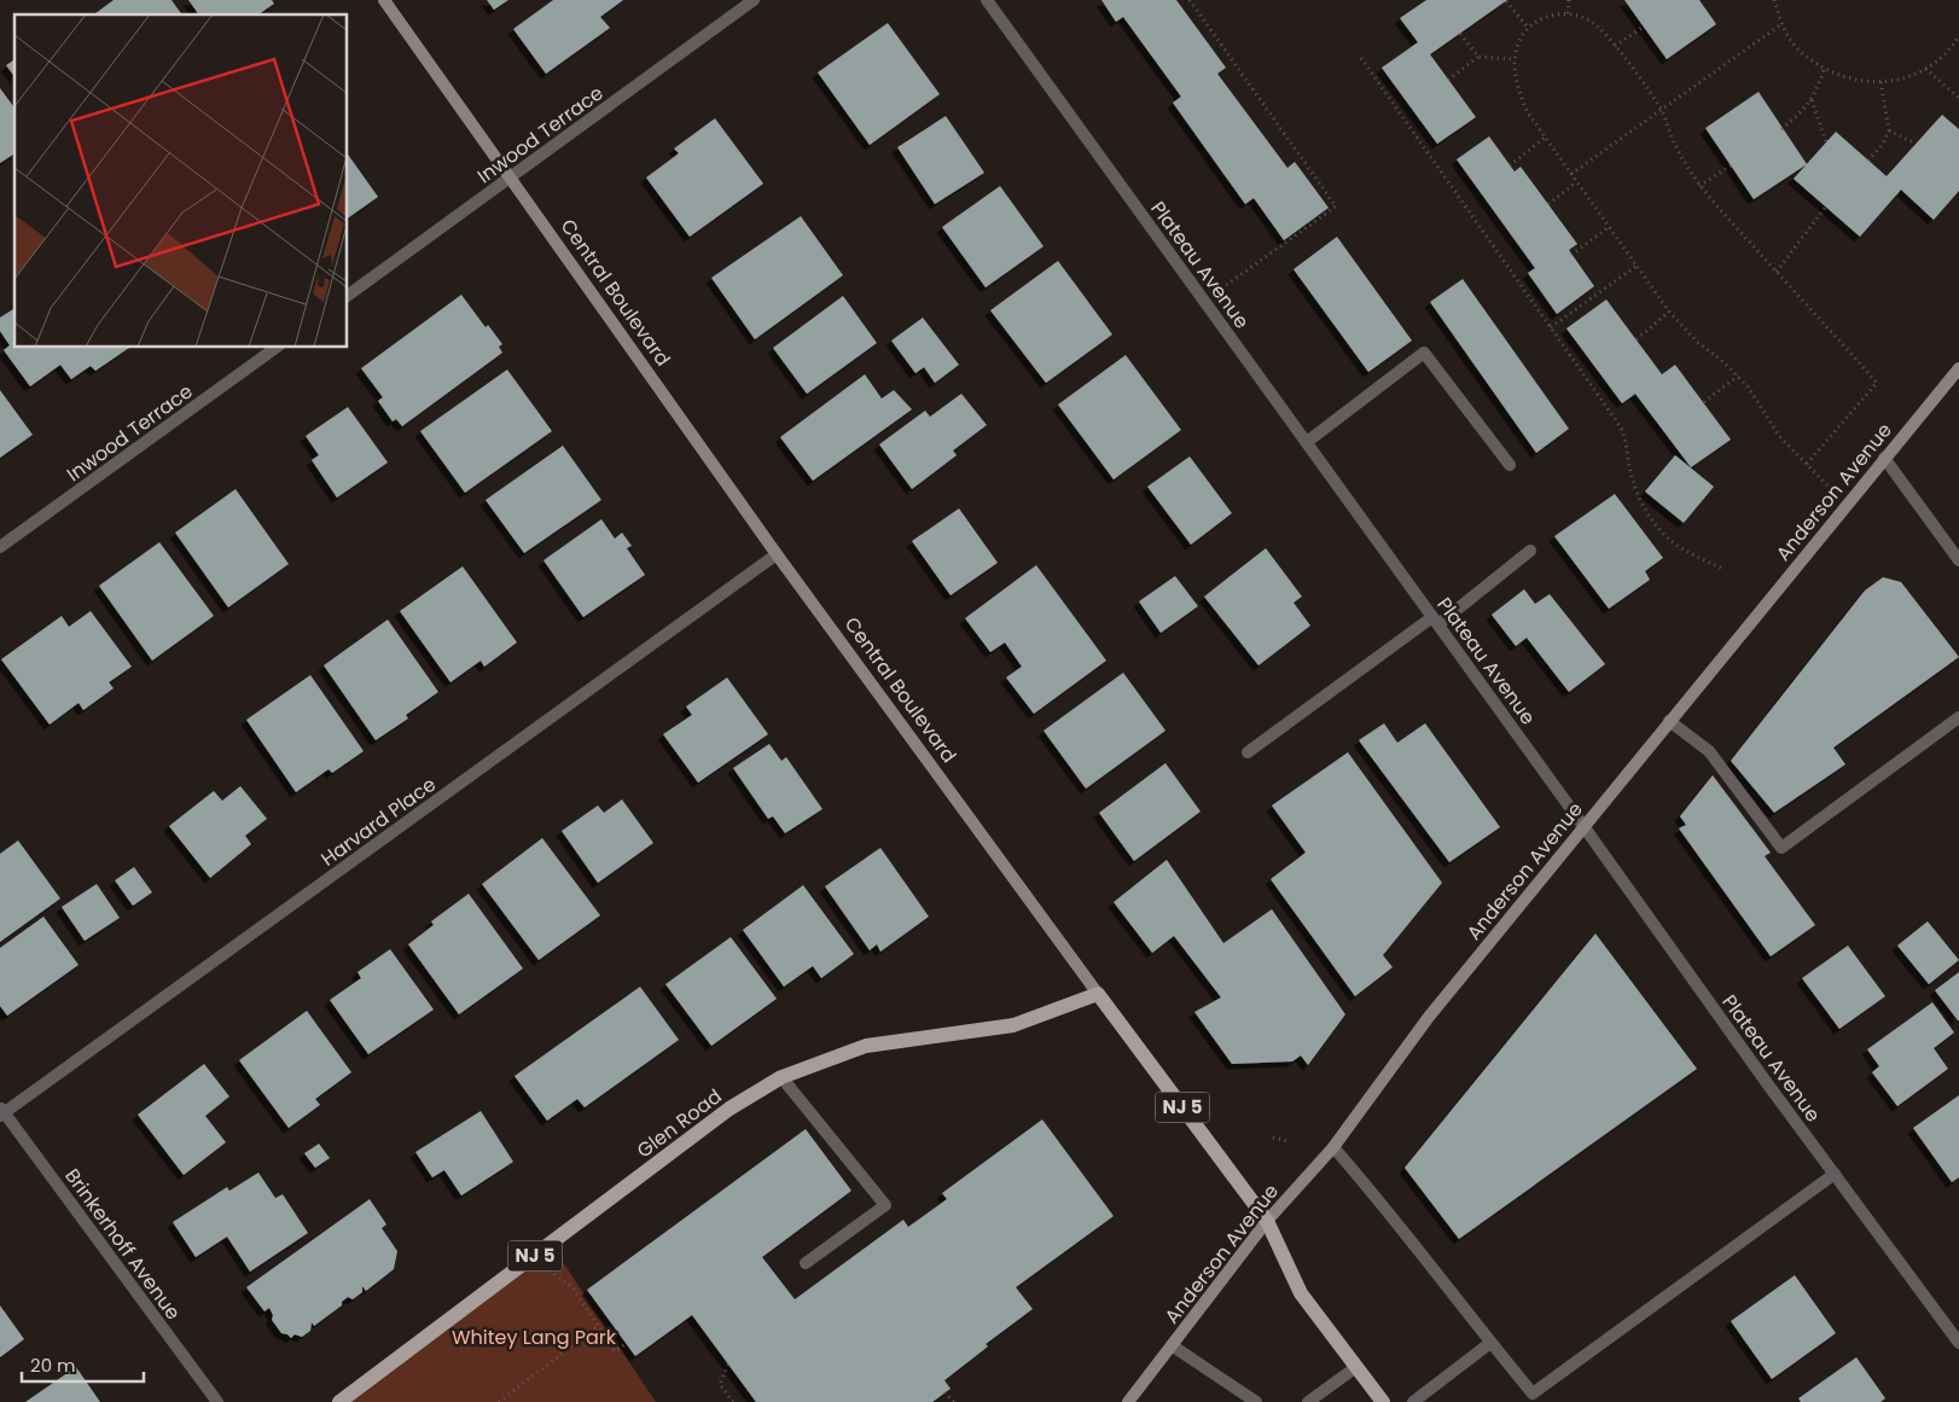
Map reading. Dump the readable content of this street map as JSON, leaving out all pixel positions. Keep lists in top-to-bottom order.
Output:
{
  "streets": {
    "main road": [
      "Central Boulevard",
      "Anderson Avenue",
      "NJ 5",
      "Glen Road"
    ],
    "street": [
      "Inwood Terrace",
      "Plateau Avenue",
      "Harvard Place",
      "Brinkerhoff Avenue"
    ]
  },
  "crossings": [
    ["Inwood Terrace", "Central Boulevard"],
    ["Plateau Avenue", "Anderson Avenue"],
    ["Central Boulevard", "Anderson Avenue"],
    ["Central Boulevard", "Harvard Place"],
    ["Central Boulevard", "Glen Road"],
    ["Harvard Place", "Brinkerhoff Avenue"]
  ],
  "parks": ["Whitey Lang Park"],
  "scale_bar": "20 m"
}
